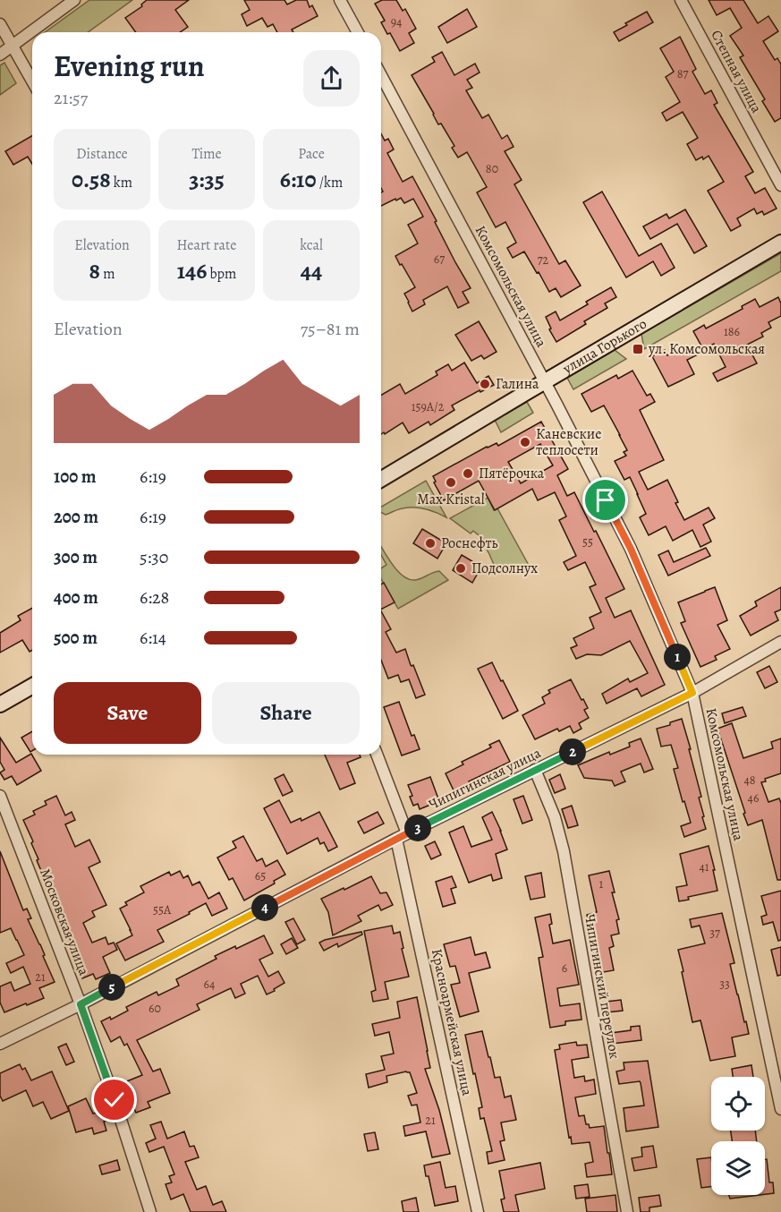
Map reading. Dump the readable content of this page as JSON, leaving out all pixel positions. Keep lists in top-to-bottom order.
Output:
{
  "streets": {
    "main road": ["улица Горького"],
    "street": [
      "Степная улица",
      "Комсомольская улица",
      "Чипигинская улица",
      "Московская улица",
      "Чипигинский переулок",
      "Красноармейская улица"
    ]
  },
  "crossings": [
    ["Комсомольская улица", "улица Горького"],
    ["Комсомольская улица", "Чипигинская улица"],
    ["Чипигинская улица", "Московская улица"],
    ["Чипигинская улица", "Чипигинский переулок"],
    ["Чипигинская улица", "Красноармейская улица"]
  ],
  "places": {
    "transit": ["ул. Комсомольская"],
    "other": [
      "Галина",
      "Каневские теплосети",
      "Пятёрочка",
      "Max Kristal",
      "Роснефть",
      "Подсолнух"
    ]
  },
  "house_numbers": [
    "94",
    "87",
    "80",
    "67",
    "72",
    "186",
    "159А/2",
    "55",
    "48",
    "46",
    "41",
    "65",
    "1",
    "55А",
    "37",
    "6",
    "21",
    "64",
    "33",
    "60",
    "21"
  ],
  "page": {
    "heading": ["Evening run", "21:57"],
    "stats": [
      ["Distance", "0.58 km"],
      ["Time", "3:35"],
      ["Pace", "6:10 /km"],
      ["Elevation", "8 m"],
      ["Heart rate", "146 bpm"],
      ["kcal", "44"]
    ],
    "chart": ["Elevation", "75–81 m"],
    "list": [
      {
        "name": "100 m",
        "note": "6:19"
      },
      {
        "name": "200 m",
        "note": "6:19"
      },
      {
        "name": "300 m",
        "note": "5:30"
      },
      {
        "name": "400 m",
        "note": "6:28"
      },
      {
        "name": "500 m",
        "note": "6:14"
      }
    ],
    "pins": [
      "1",
      "2",
      "3",
      "4",
      "5"
    ],
    "buttons": ["Save", "Share"]
  }
}
